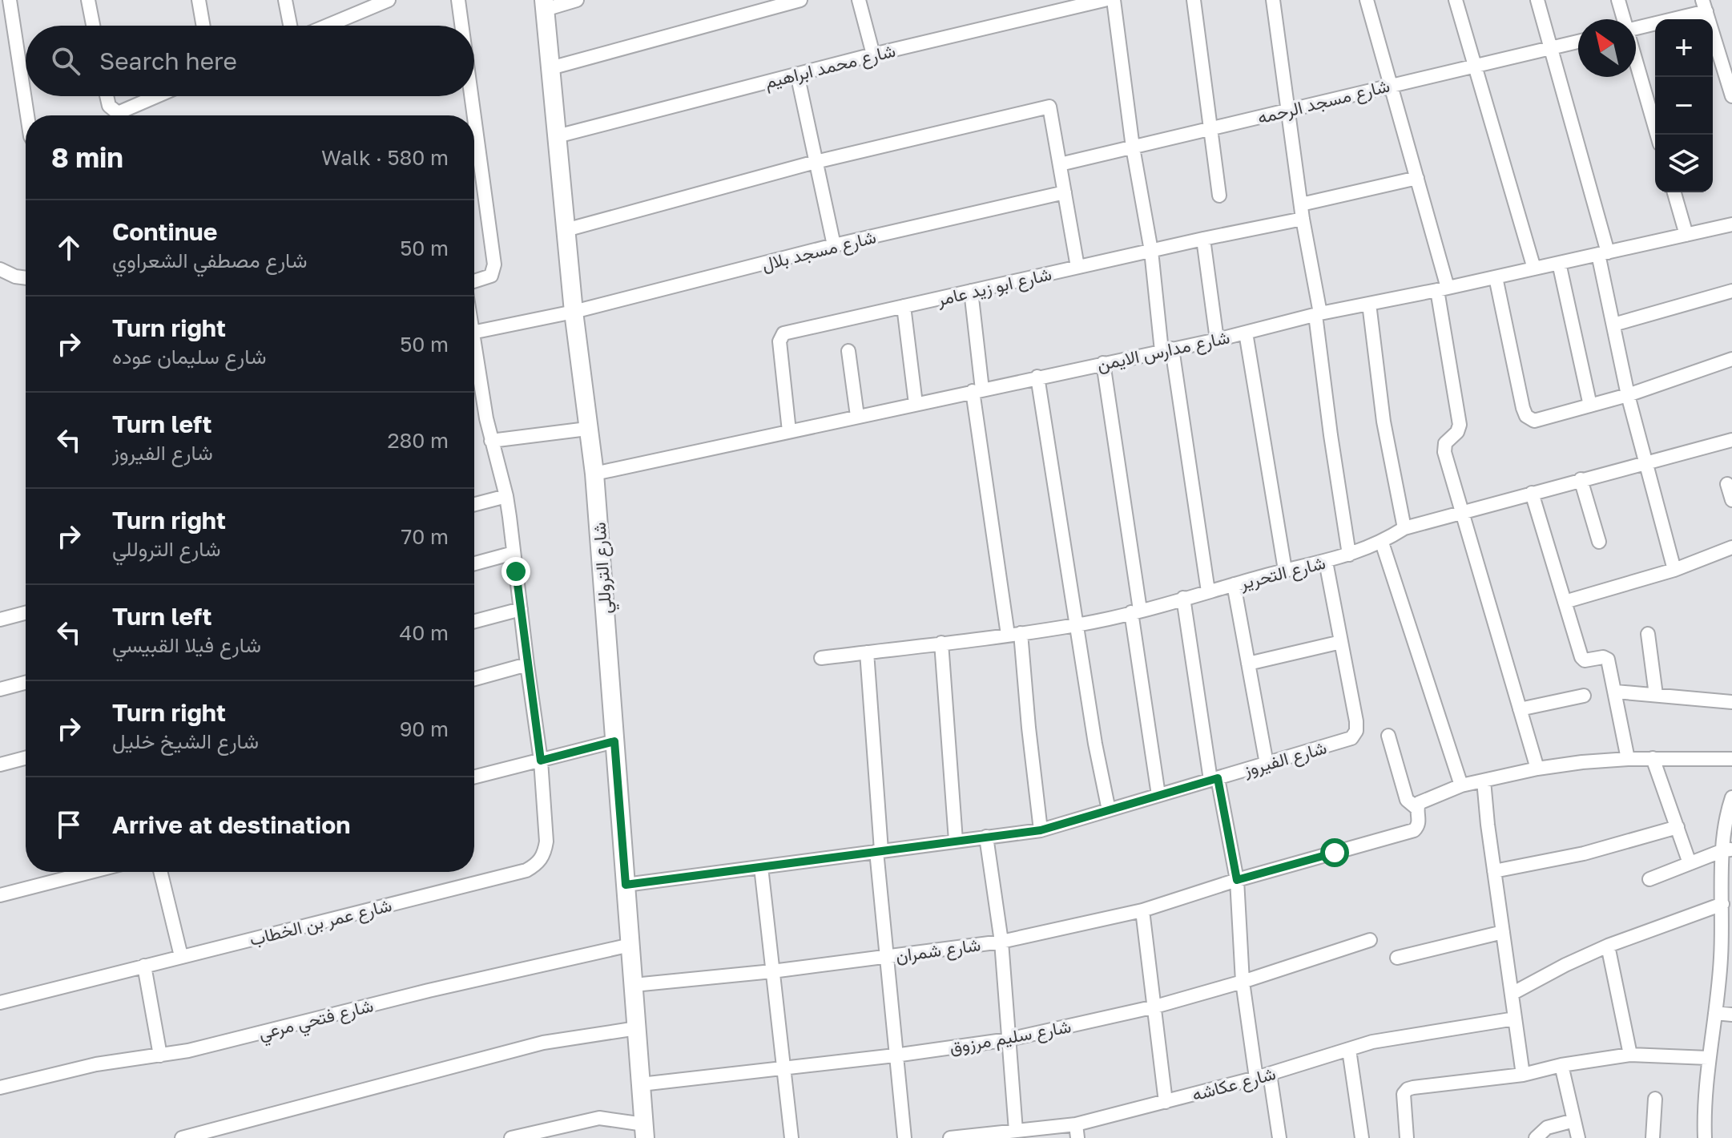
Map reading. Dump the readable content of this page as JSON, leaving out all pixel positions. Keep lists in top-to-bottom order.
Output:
{
  "streets": {
    "street": [
      "شارع محمد ابراهيم",
      "شارع مسجد الرحمه",
      "شارع مسجد بلال",
      "شارع ابو زيد عامر",
      "شارع مدارس الايمن",
      "شارع التروللي",
      "شارع التحرير",
      "شارع الفيروز",
      "شارع عمر بن الخطاب",
      "شارع شمران",
      "شارع فتحي مرعي",
      "شارع سليم مرزوق",
      "شارع عكاشه"
    ]
  },
  "crossings": [
    ["شارع محمد ابراهيم", "شارع التروللي"],
    ["شارع مسجد بلال", "شارع التروللي"],
    ["شارع ابو زيد عامر", "شارع مدارس الايمن"],
    ["شارع مدارس الايمن", "شارع التروللي"],
    ["شارع التروللي", "شارع الفيروز"],
    ["شارع التروللي", "شارع شمران"],
    ["شارع التروللي", "شارع فتحي مرعي"],
    ["شارع التروللي", "شارع سليم مرزوق"],
    ["شارع التحرير", "شارع الفيروز"]
  ],
  "north": "top left",
  "page": {
    "map_buttons": ["+", "−"],
    "search": "Search here",
    "heading": ["8 min", "Walk · 580 m"],
    "list": [
      ["Continue", "شارع مصطفي الشعراوي", "50 m"],
      ["Turn right", "شارع سليمان عوده", "50 m"],
      ["Turn left", "شارع الفيروز", "280 m"],
      ["Turn right", "شارع التروللي", "70 m"],
      ["Turn left", "شارع فيلا القبيسي", "40 m"],
      ["Turn right", "شارع الشيخ خليل", "90 m"],
      "Arrive at destination"
    ]
  }
}
